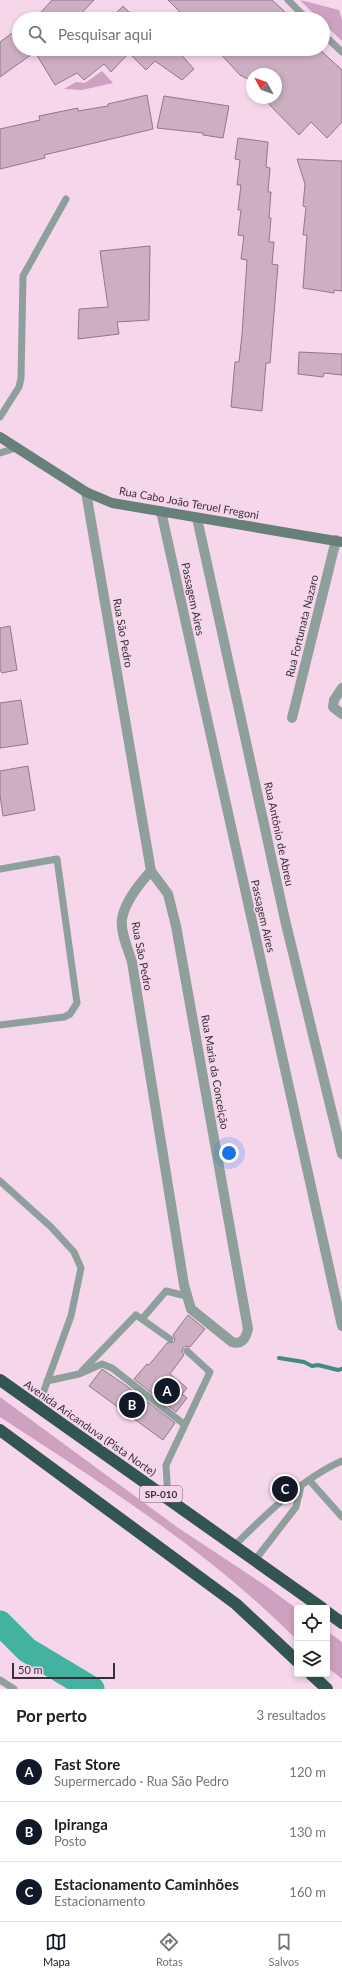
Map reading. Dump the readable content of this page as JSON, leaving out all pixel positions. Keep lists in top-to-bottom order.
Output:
{
  "streets": {
    "highway": ["Avenida Aricanduva (Pista Norte)", "SP-010"],
    "street": [
      "Rua Cabo João Teruel Fregoni",
      "Passagem Aíres",
      "Rua Fortunata Nazaro",
      "Rua São Pedro",
      "Rua Antônio de Abreu",
      "Rua Maria da Conceição"
    ]
  },
  "crossings": [
    ["Rua Cabo João Teruel Fregoni", "Passagem Aíres"],
    ["Rua Cabo João Teruel Fregoni", "Rua Fortunata Nazaro"],
    ["Rua Cabo João Teruel Fregoni", "Rua São Pedro"],
    ["Rua Cabo João Teruel Fregoni", "Rua Antônio de Abreu"],
    ["Rua São Pedro", "Rua Maria da Conceição"]
  ],
  "scale_bar": "50 m",
  "north": "top left",
  "page": {
    "search": "Pesquisar aqui",
    "pins": ["A", "B", "C"],
    "scale": "50 m",
    "heading": ["Por perto", "3 resultados"],
    "list": [
      {
        "mark": "A",
        "name": "Fast Store",
        "note": "Supermercado · Rua São Pedro",
        "value": "120 m"
      },
      {
        "mark": "B",
        "name": "Ipiranga",
        "note": "Posto",
        "value": "130 m"
      },
      {
        "mark": "C",
        "name": "Estacionamento Caminhões",
        "note": "Estacionamento",
        "value": "160 m"
      }
    ],
    "nav": ["Mapa", "Rotas", "Salvos"]
  }
}
